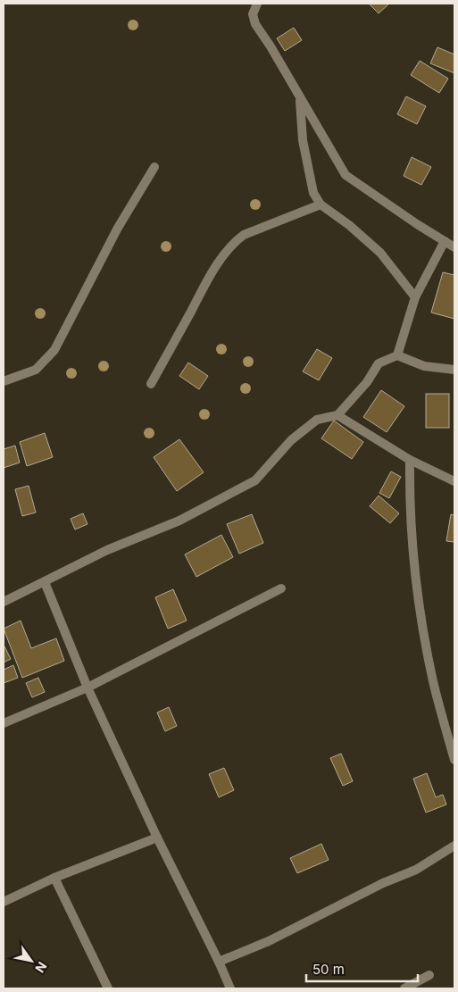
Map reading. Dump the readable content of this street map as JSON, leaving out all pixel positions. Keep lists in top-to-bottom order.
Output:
{
  "scale_bar": "50 m",
  "north": "bottom right"
}
